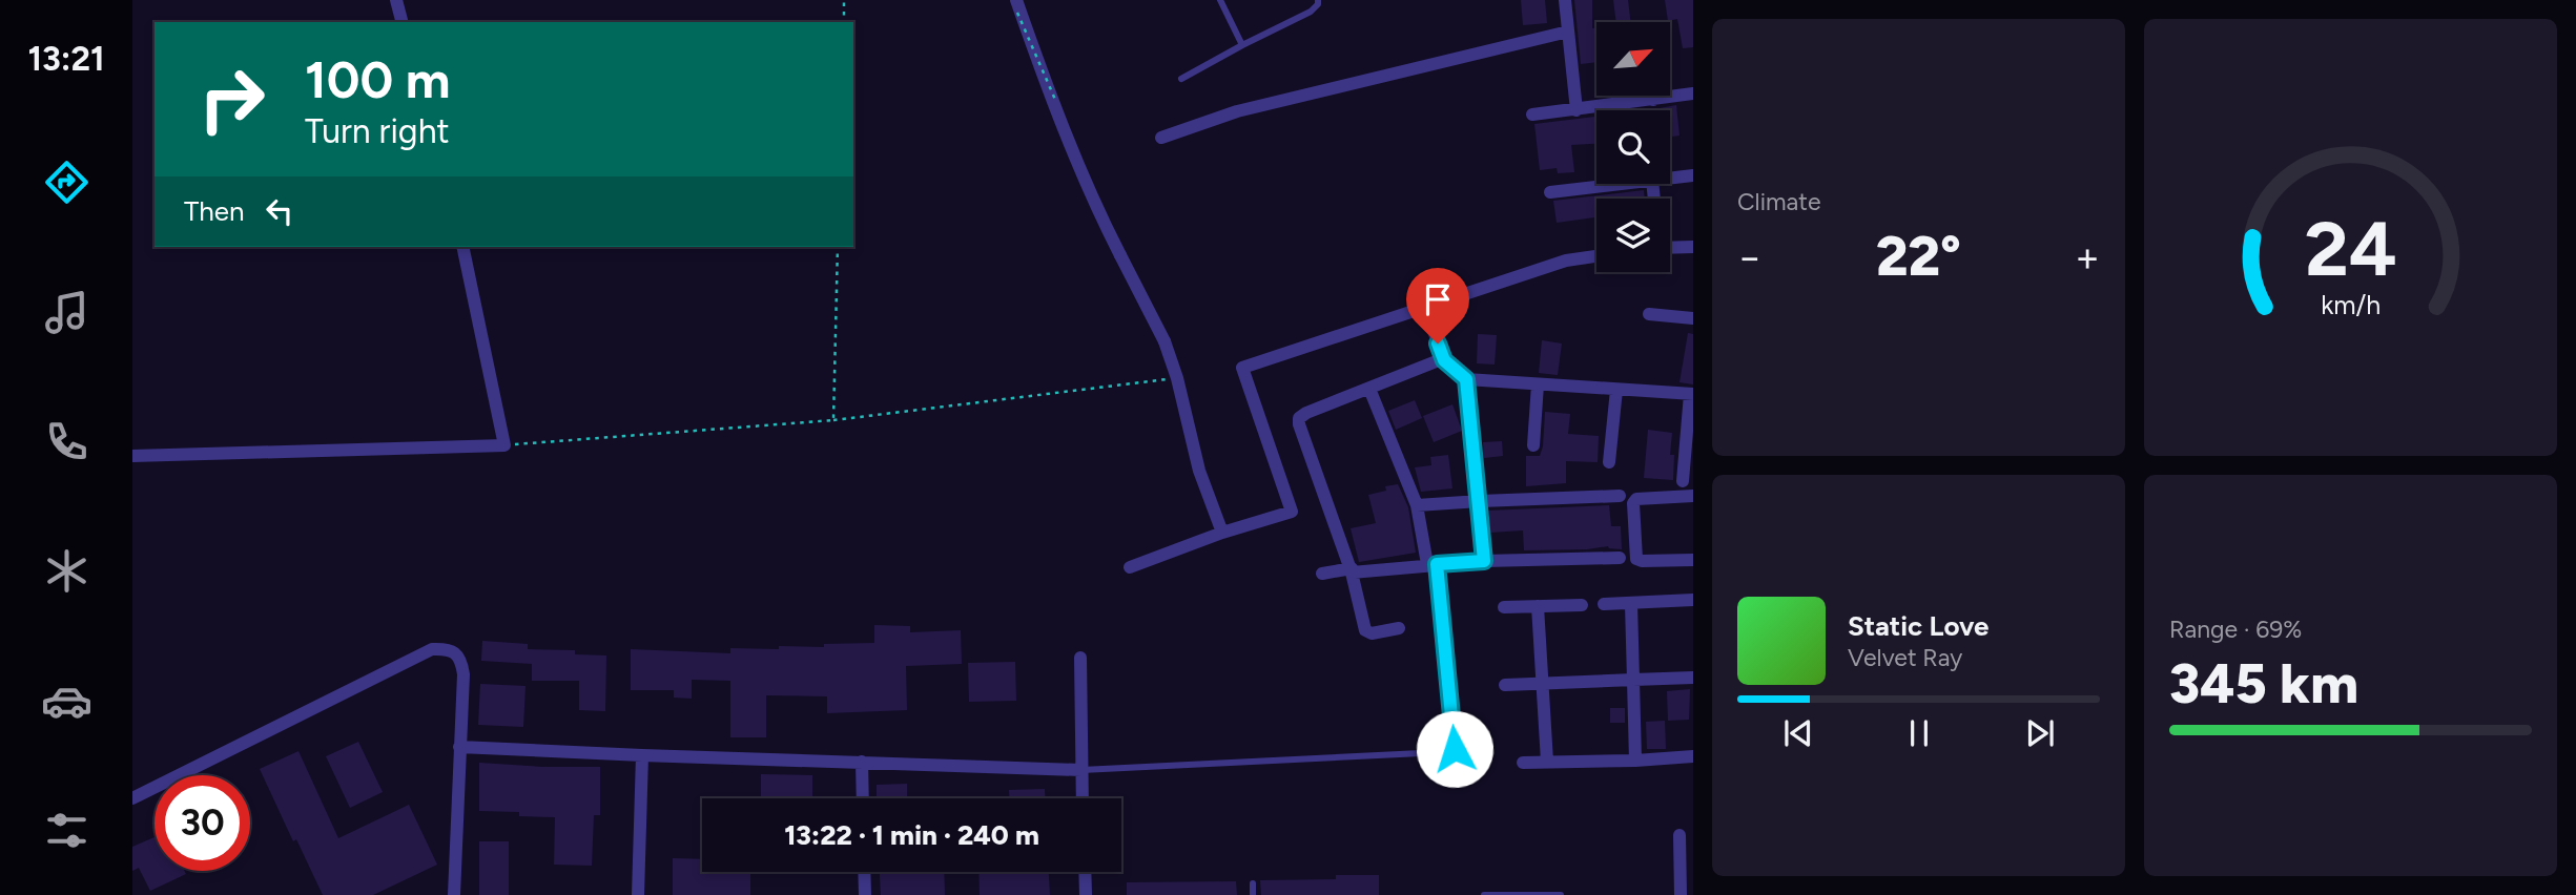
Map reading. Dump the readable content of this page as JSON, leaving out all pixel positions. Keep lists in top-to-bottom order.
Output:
{
  "north": "top right",
  "page": {
    "tabs": "13:21",
    "tile": [
      "Climate",
      ["Range · 69%", "345 km"]
    ],
    "turn": ["100 m", "Turn right"],
    "then": "Then",
    "heat": ["−", "22°", "+"],
    "song": ["Static Love", "Velvet Ray"],
    "limit": "30",
    "trip": "13:22 · 1 min · 240 m",
    "gauge": ["24", "km/h"]
  }
}
